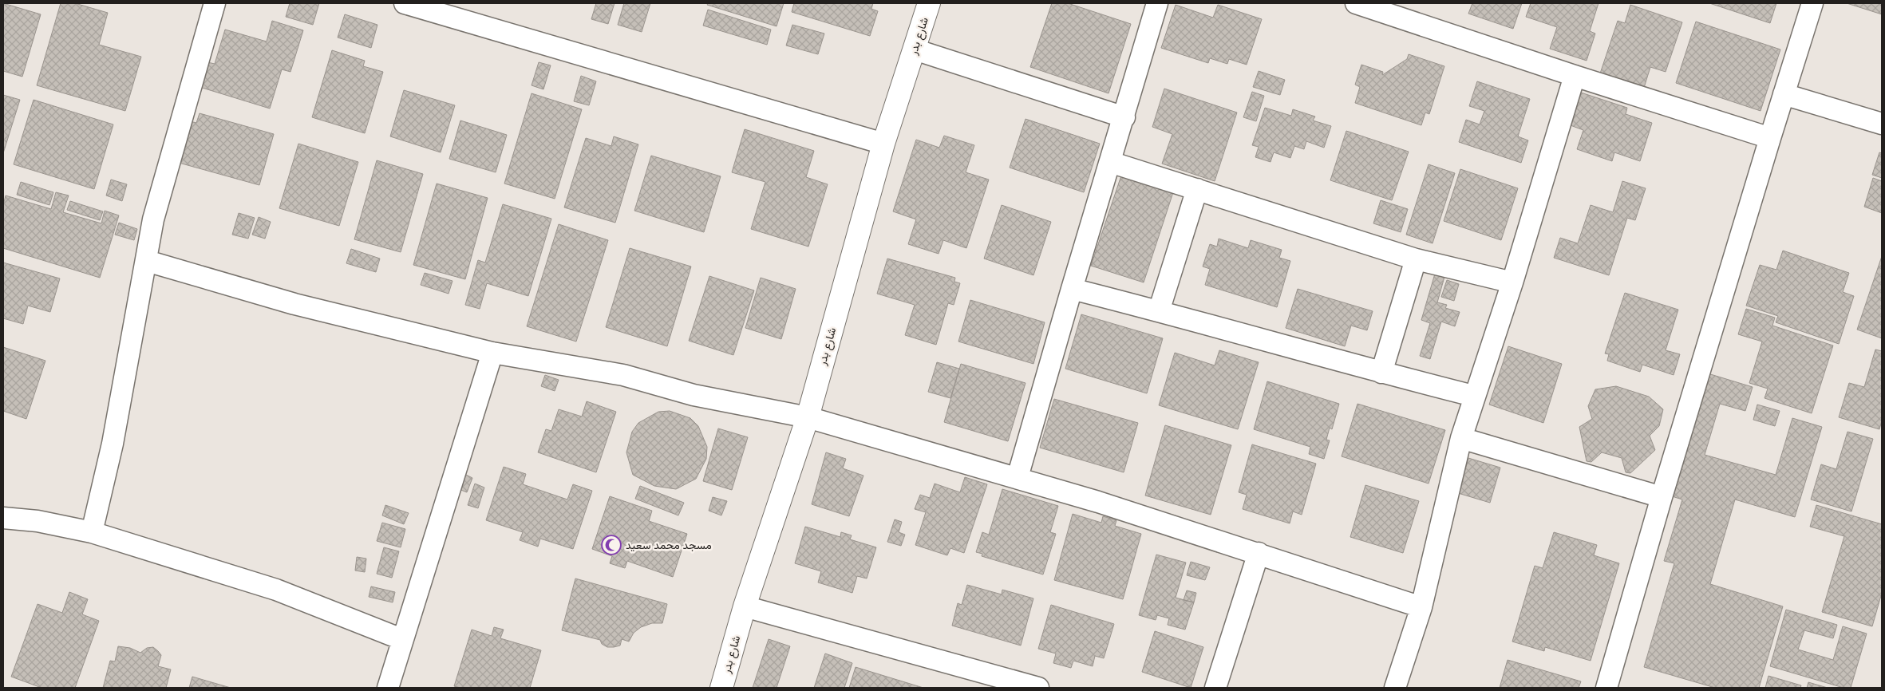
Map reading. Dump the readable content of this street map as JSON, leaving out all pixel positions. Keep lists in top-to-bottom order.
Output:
{
  "streets": {
    "street": ["شارع بدر"]
  },
  "places": {
    "mosque": ["مسجد محمد سعيد"]
  }
}
